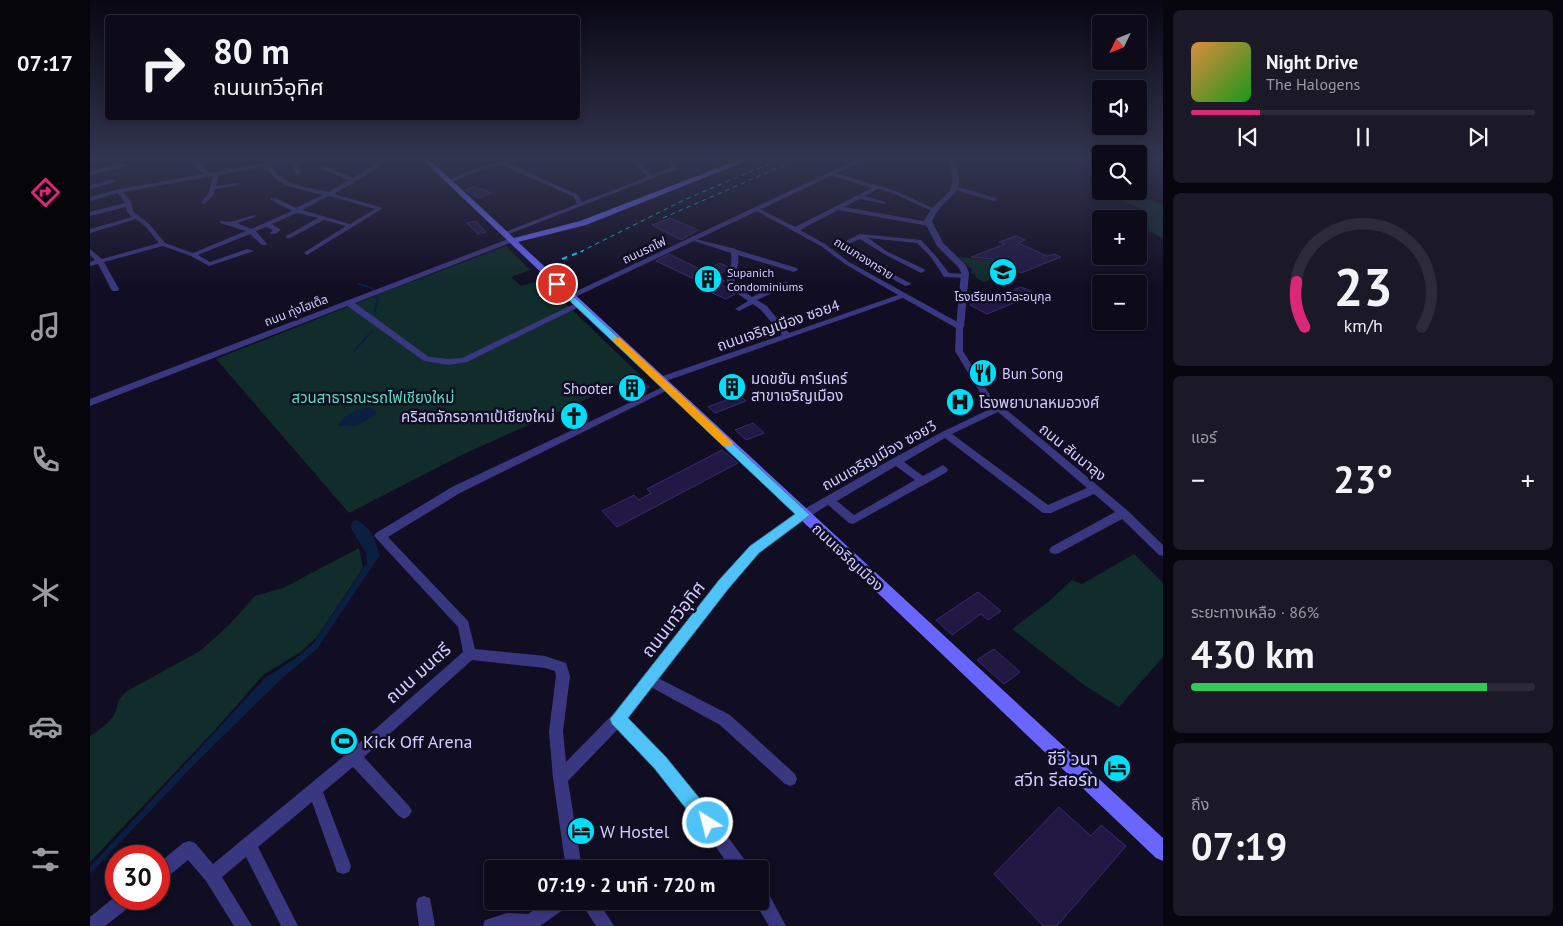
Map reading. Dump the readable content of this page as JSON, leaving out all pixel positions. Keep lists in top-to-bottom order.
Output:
{
  "streets": {
    "main road": ["ถนนเจริญเมือง"],
    "street": [
      "ถนนรถไฟ",
      "ถนนกองทราย",
      "ถนน ทุ่งโฮเต็ล",
      "ถนนเจริญเมือง ซอย4",
      "ถนน สันนาลุง",
      "ถนนเจริญเมือง ซอย3",
      "ถนนเทวีอุทิศ",
      "ถนน มนตรี"
    ]
  },
  "crossings": [
    ["ถนนรถไฟ", "ถนนกองทราย"],
    ["ถนนรถไฟ", "ถนนเจริญเมือง"],
    ["ถนนกองทราย", "ถนนเจริญเมือง ซอย4"],
    ["ถนนกองทราย", "ถนน สันนาลุง"],
    ["ถนน ทุ่งโฮเต็ล", "ถนนเจริญเมือง"],
    ["ถนนเจริญเมือง ซอย4", "ถนนเจริญเมือง"],
    ["ถนนเจริญเมือง ซอย4", "ถนน มนตรี"],
    ["ถนน สันนาลุง", "ถนนเจริญเมือง ซอย3"],
    ["ถนนเจริญเมือง ซอย3", "ถนนเจริญเมือง"],
    ["ถนนเจริญเมือง ซอย3", "ถนนเทวีอุทิศ"],
    ["ถนนเจริญเมือง", "ถนนเทวีอุทิศ"],
    ["ถนนเทวีอุทิศ", "ถนน มนตรี"]
  ],
  "parks": ["สวนสาธารณะรถไฟเชียงใหม่"],
  "places": {
    "school or university": ["โรงเรียนกาวิละอนุกุล"],
    "building": ["Supanich Condominiums", "มดขยัน คาร์แคร์ สาขาเจริญเมือง", "Shooter"],
    "restaurant": ["Bun Song"],
    "hospital": ["โรงพยาบาลหมอวงศ์"],
    "church": ["คริสตจักรอากาเป้เชียงใหม่"],
    "sports": ["Kick Off Arena"],
    "hotel": ["ชีวี วนา สวีท รีสอร์ท", "W Hostel"]
  },
  "north": "bottom left",
  "page": {
    "tabs": "07:17",
    "map_buttons": ["+", "−"],
    "turn": ["80 m", "ถนนเทวีอุทิศ"],
    "song": ["Night Drive", "The Halogens"],
    "tile": [
      "แอร์",
      ["ระยะทางเหลือ · 86%", "430 km"],
      ["ถึง", "07:19"]
    ],
    "heat": ["−", "23°", "+"],
    "limit": "30",
    "trip": "07:19 · 2 นาที · 720 m",
    "gauge": ["23", "km/h"]
  }
}
